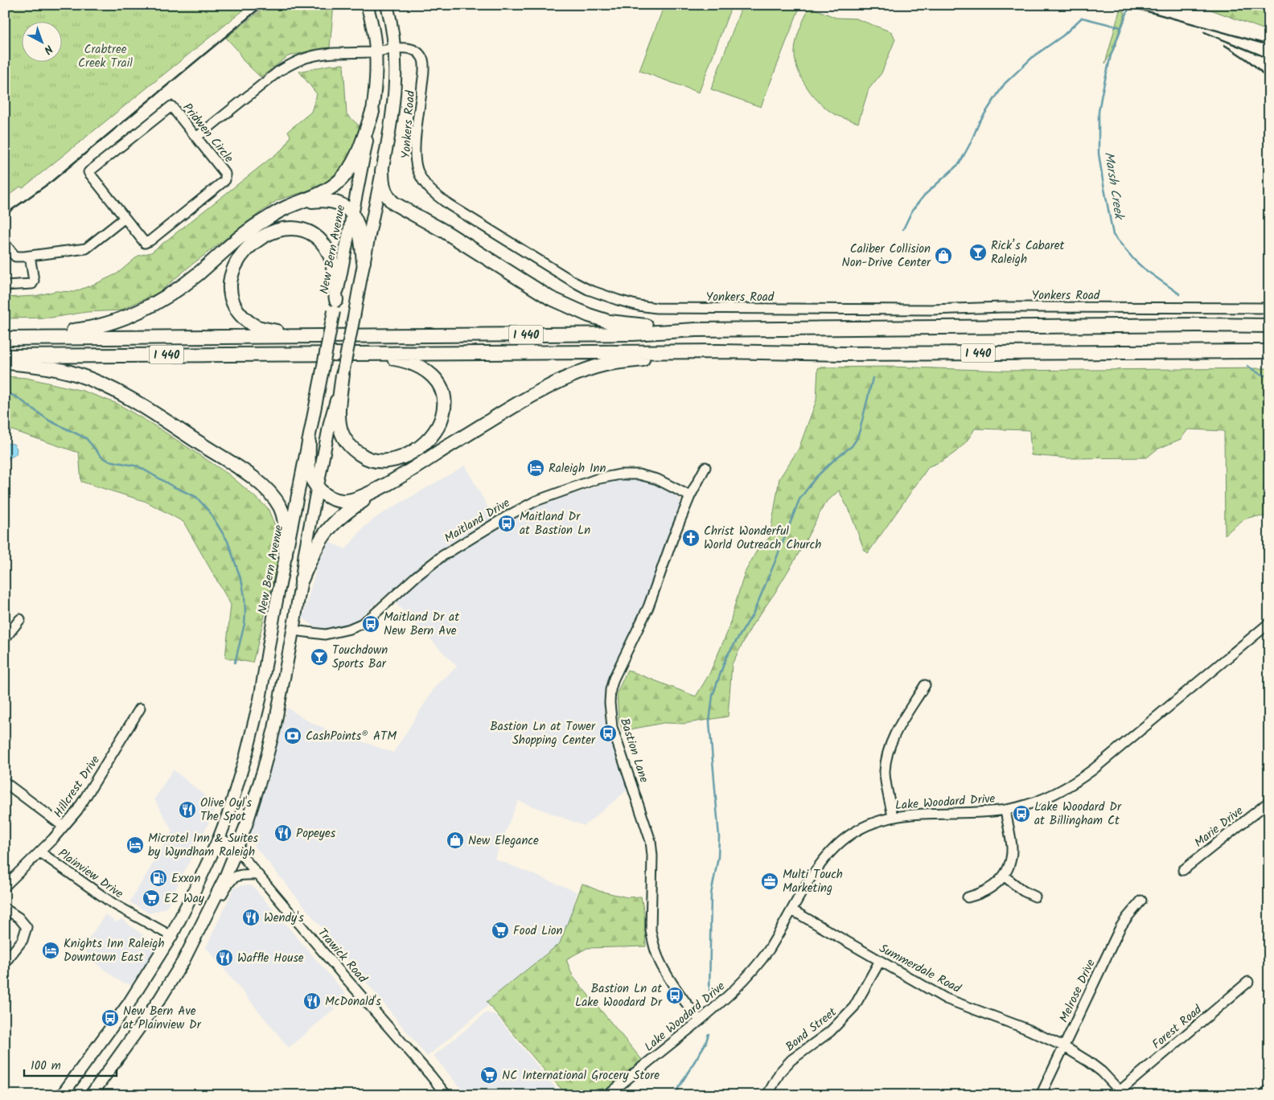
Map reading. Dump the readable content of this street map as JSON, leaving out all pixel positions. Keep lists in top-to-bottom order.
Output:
{
  "streets": {
    "highway": ["I 440"],
    "main road": ["New Bern Avenue"],
    "street": [
      "Yonkers Road",
      "Pridwen Circle",
      "Maitland Drive",
      "Bastion Lane",
      "Hillcrest Drive",
      "Lake Woodard Drive",
      "Marie Drive",
      "Plainview Drive",
      "Trawick Road",
      "Summerdale Road",
      "Melrose Drive",
      "Forest Road",
      "Bond Street"
    ]
  },
  "crossings": [
    ["Yonkers Road", "Pridwen Circle"],
    ["Yonkers Road", "New Bern Avenue"],
    ["New Bern Avenue", "Plainview Drive"],
    ["Maitland Drive", "Bastion Lane"],
    ["Bastion Lane", "Lake Woodard Drive"],
    ["Hillcrest Drive", "Plainview Drive"],
    ["Lake Woodard Drive", "Summerdale Road"],
    ["Summerdale Road", "Melrose Drive"],
    ["Summerdale Road", "Forest Road"],
    ["Summerdale Road", "Bond Street"]
  ],
  "water": ["Marsh Creek"],
  "parks": ["Crabtree Creek Trail"],
  "places": {
    "bar": ["Rick’s Cabaret Raleigh", "Touchdown Sports Bar"],
    "shop": ["Caliber Collision Non-Drive Center", "New Elegance"],
    "hotel": ["Raleigh Inn", "Microtel Inn & Suites by Wyndham Raleigh", "Knights Inn Raleigh Downtown East"],
    "bus stop": [
      "Maitland Dr at Bastion Ln",
      "Maitland Dr at New Bern Ave",
      "Bastion Ln at Tower Shopping Center",
      "Lake Woodard Dr at Billingham Ct",
      "Bastion Ln at Lake Woodard Dr",
      "New Bern Ave at Plainview Dr"
    ],
    "church": ["Christ Wonderful World Outreach Church"],
    "bank": ["CashPoints® ATM"],
    "restaurant": [
      "Olive Oyl's The Spot",
      "Popeyes",
      "Wendy's",
      "Waffle House",
      "McDonald's"
    ],
    "fuel station": ["Exxon"],
    "office": ["Multi Touch Marketing"],
    "supermarket": ["EZ Way", "Food Lion", "NC International Grocery Store"]
  },
  "scale_bar": "100 m",
  "north": "bottom right"
}
